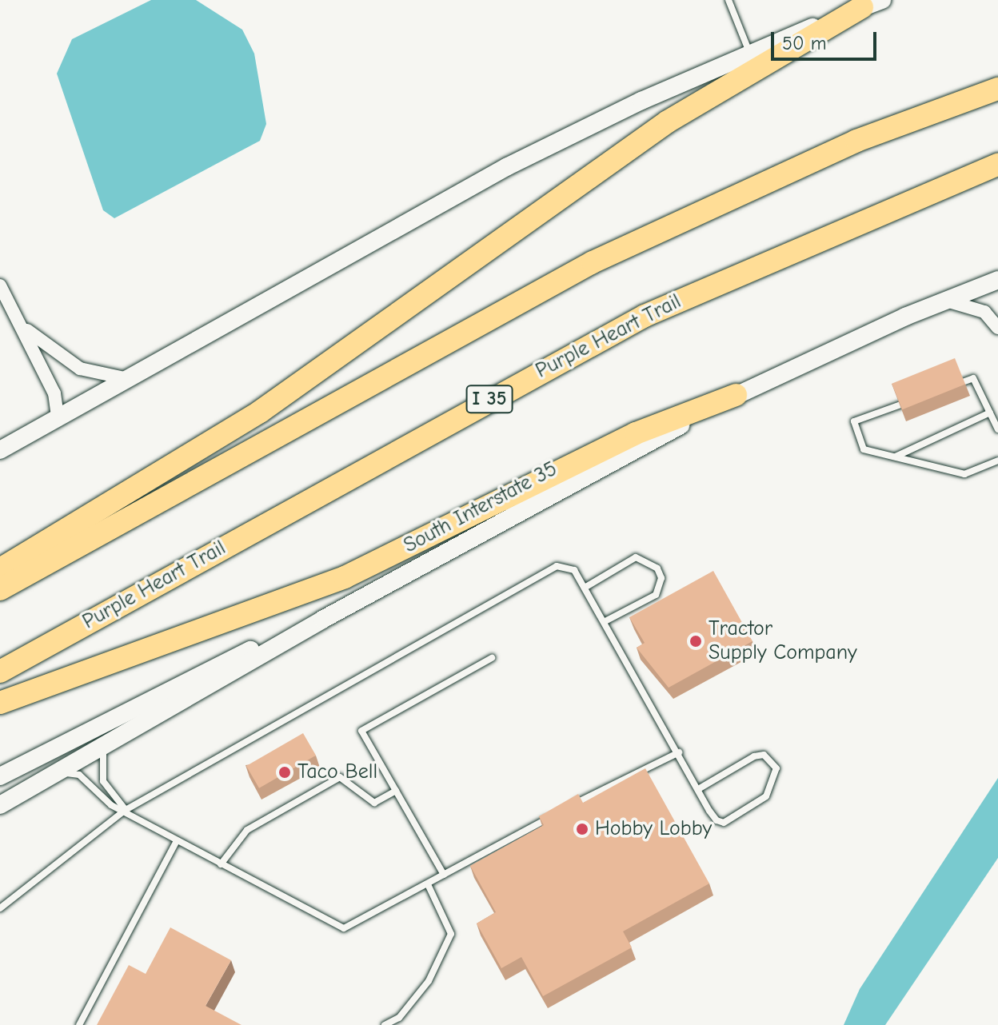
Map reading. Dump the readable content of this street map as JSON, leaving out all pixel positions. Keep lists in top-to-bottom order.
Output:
{
  "streets": {
    "highway": ["Purple Heart Trail", "I 35"],
    "main road": ["South Interstate 35"]
  },
  "places": ["Tractor Supply Company", "Taco Bell", "Hobby Lobby"],
  "scale_bar": "50 m"
}
